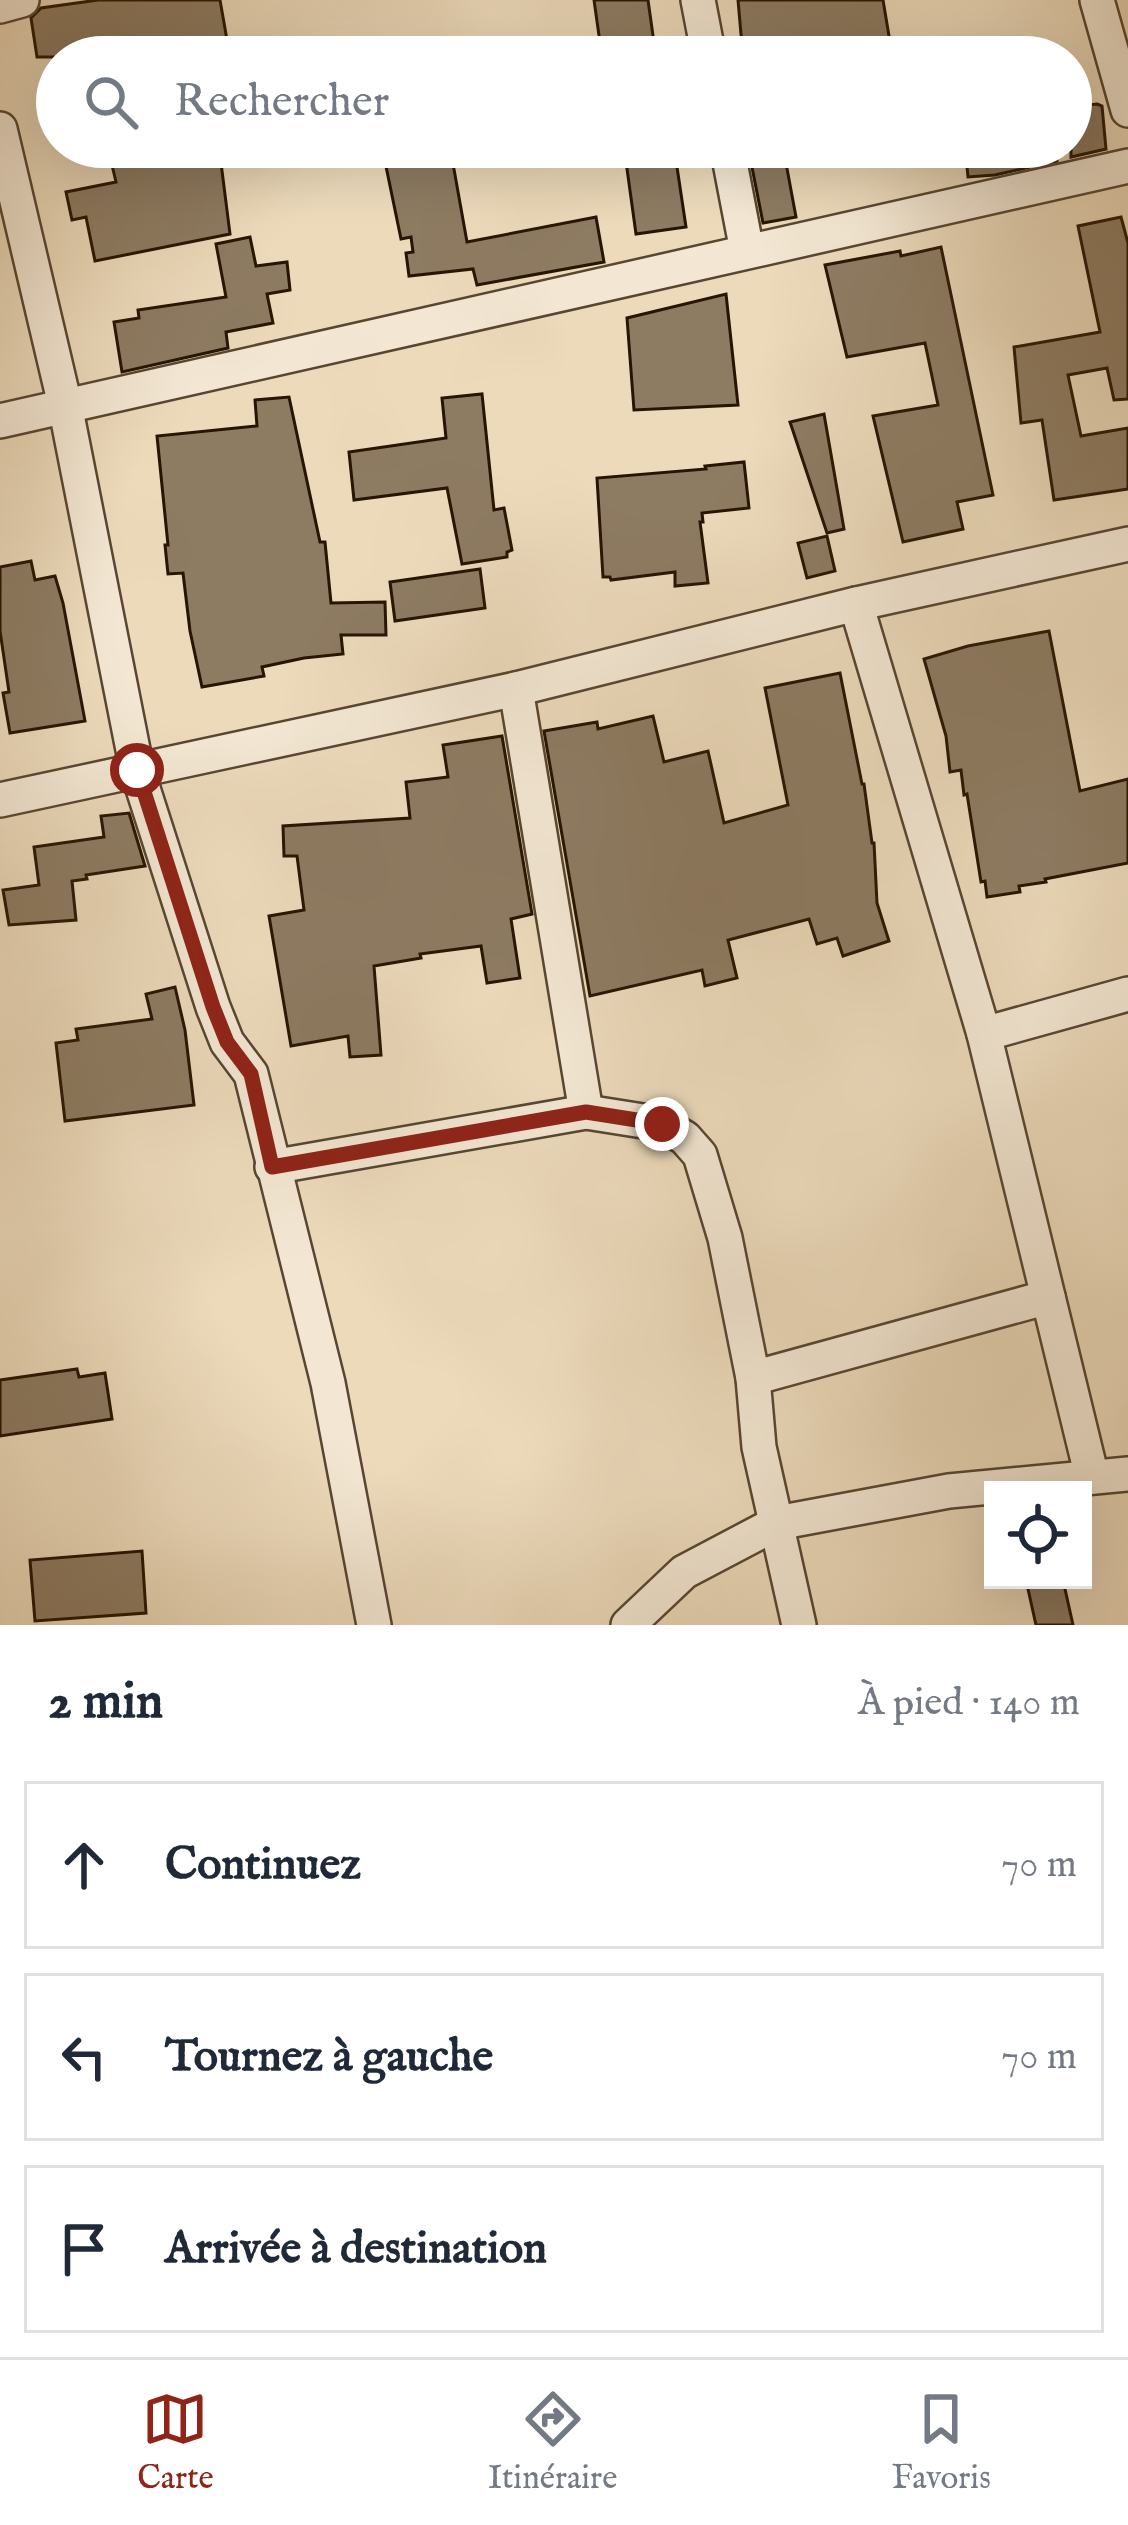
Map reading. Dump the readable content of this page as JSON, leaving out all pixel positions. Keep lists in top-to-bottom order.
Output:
{
  "page": {
    "search": "Rechercher",
    "heading": ["2 min", "À pied · 140 m"],
    "list": [
      ["Continuez", "70 m"],
      ["Tournez à gauche", "70 m"],
      "Arrivée à destination"
    ],
    "nav": ["Carte", "Itinéraire", "Favoris"]
  }
}
